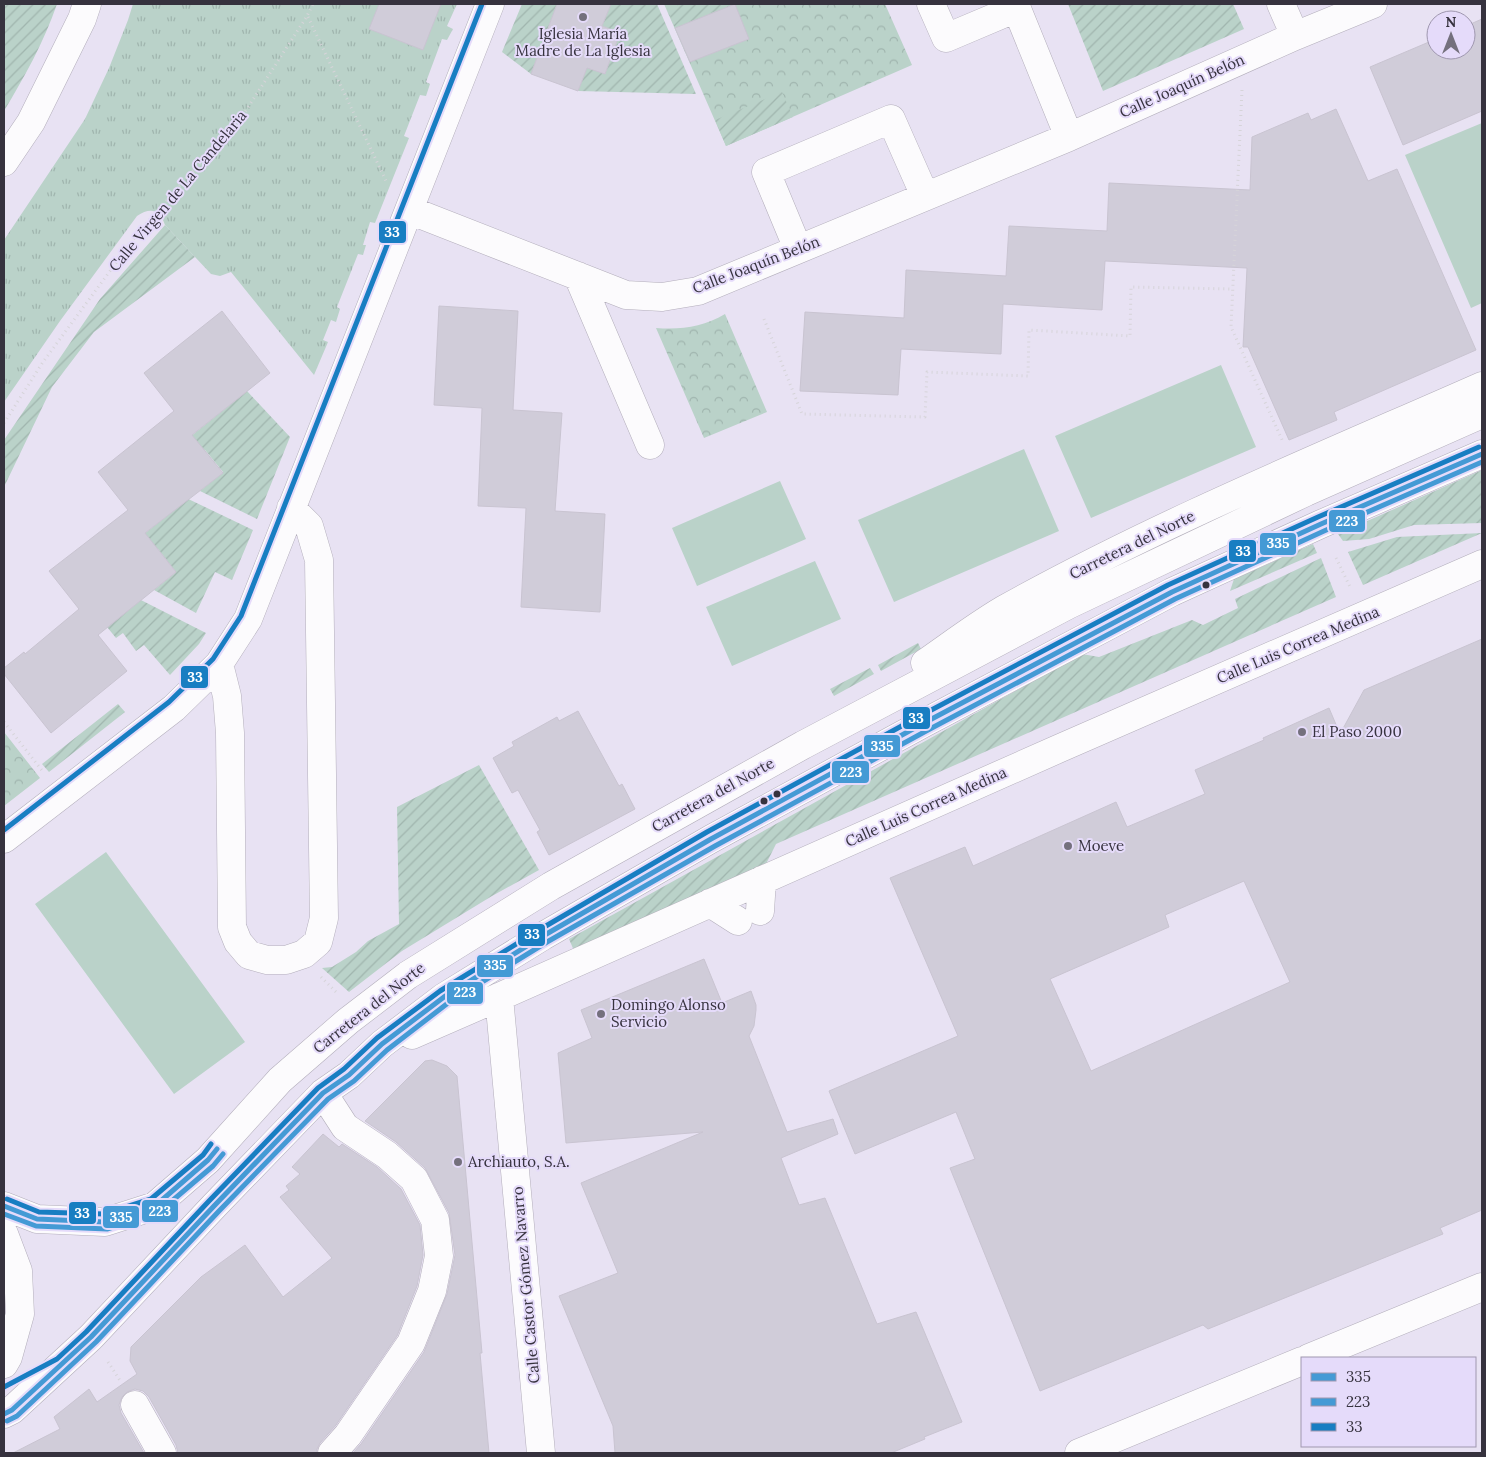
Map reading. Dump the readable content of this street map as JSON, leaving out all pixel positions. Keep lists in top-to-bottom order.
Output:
{
  "streets": {
    "street": [
      "Calle Joaquín Belón",
      "Carretera del Norte",
      "Calle Luis Correa Medina",
      "Calle Castor Gómez Navarro"
    ],
    "path": ["Calle Virgen de La Candelaria"]
  },
  "crossings": [
    ["Calle Luis Correa Medina", "Calle Castor Gómez Navarro"]
  ],
  "places": [
    "Iglesia María Madre de La Iglesia",
    "El Paso 2000",
    "Moeve",
    "Domingo Alonso Servicio",
    "Archiauto, S.A."
  ],
  "lines": ["transit line 33", "transit line 335", "transit line 223"],
  "legend": ["335", "223", "33"],
  "north": "top"
}
